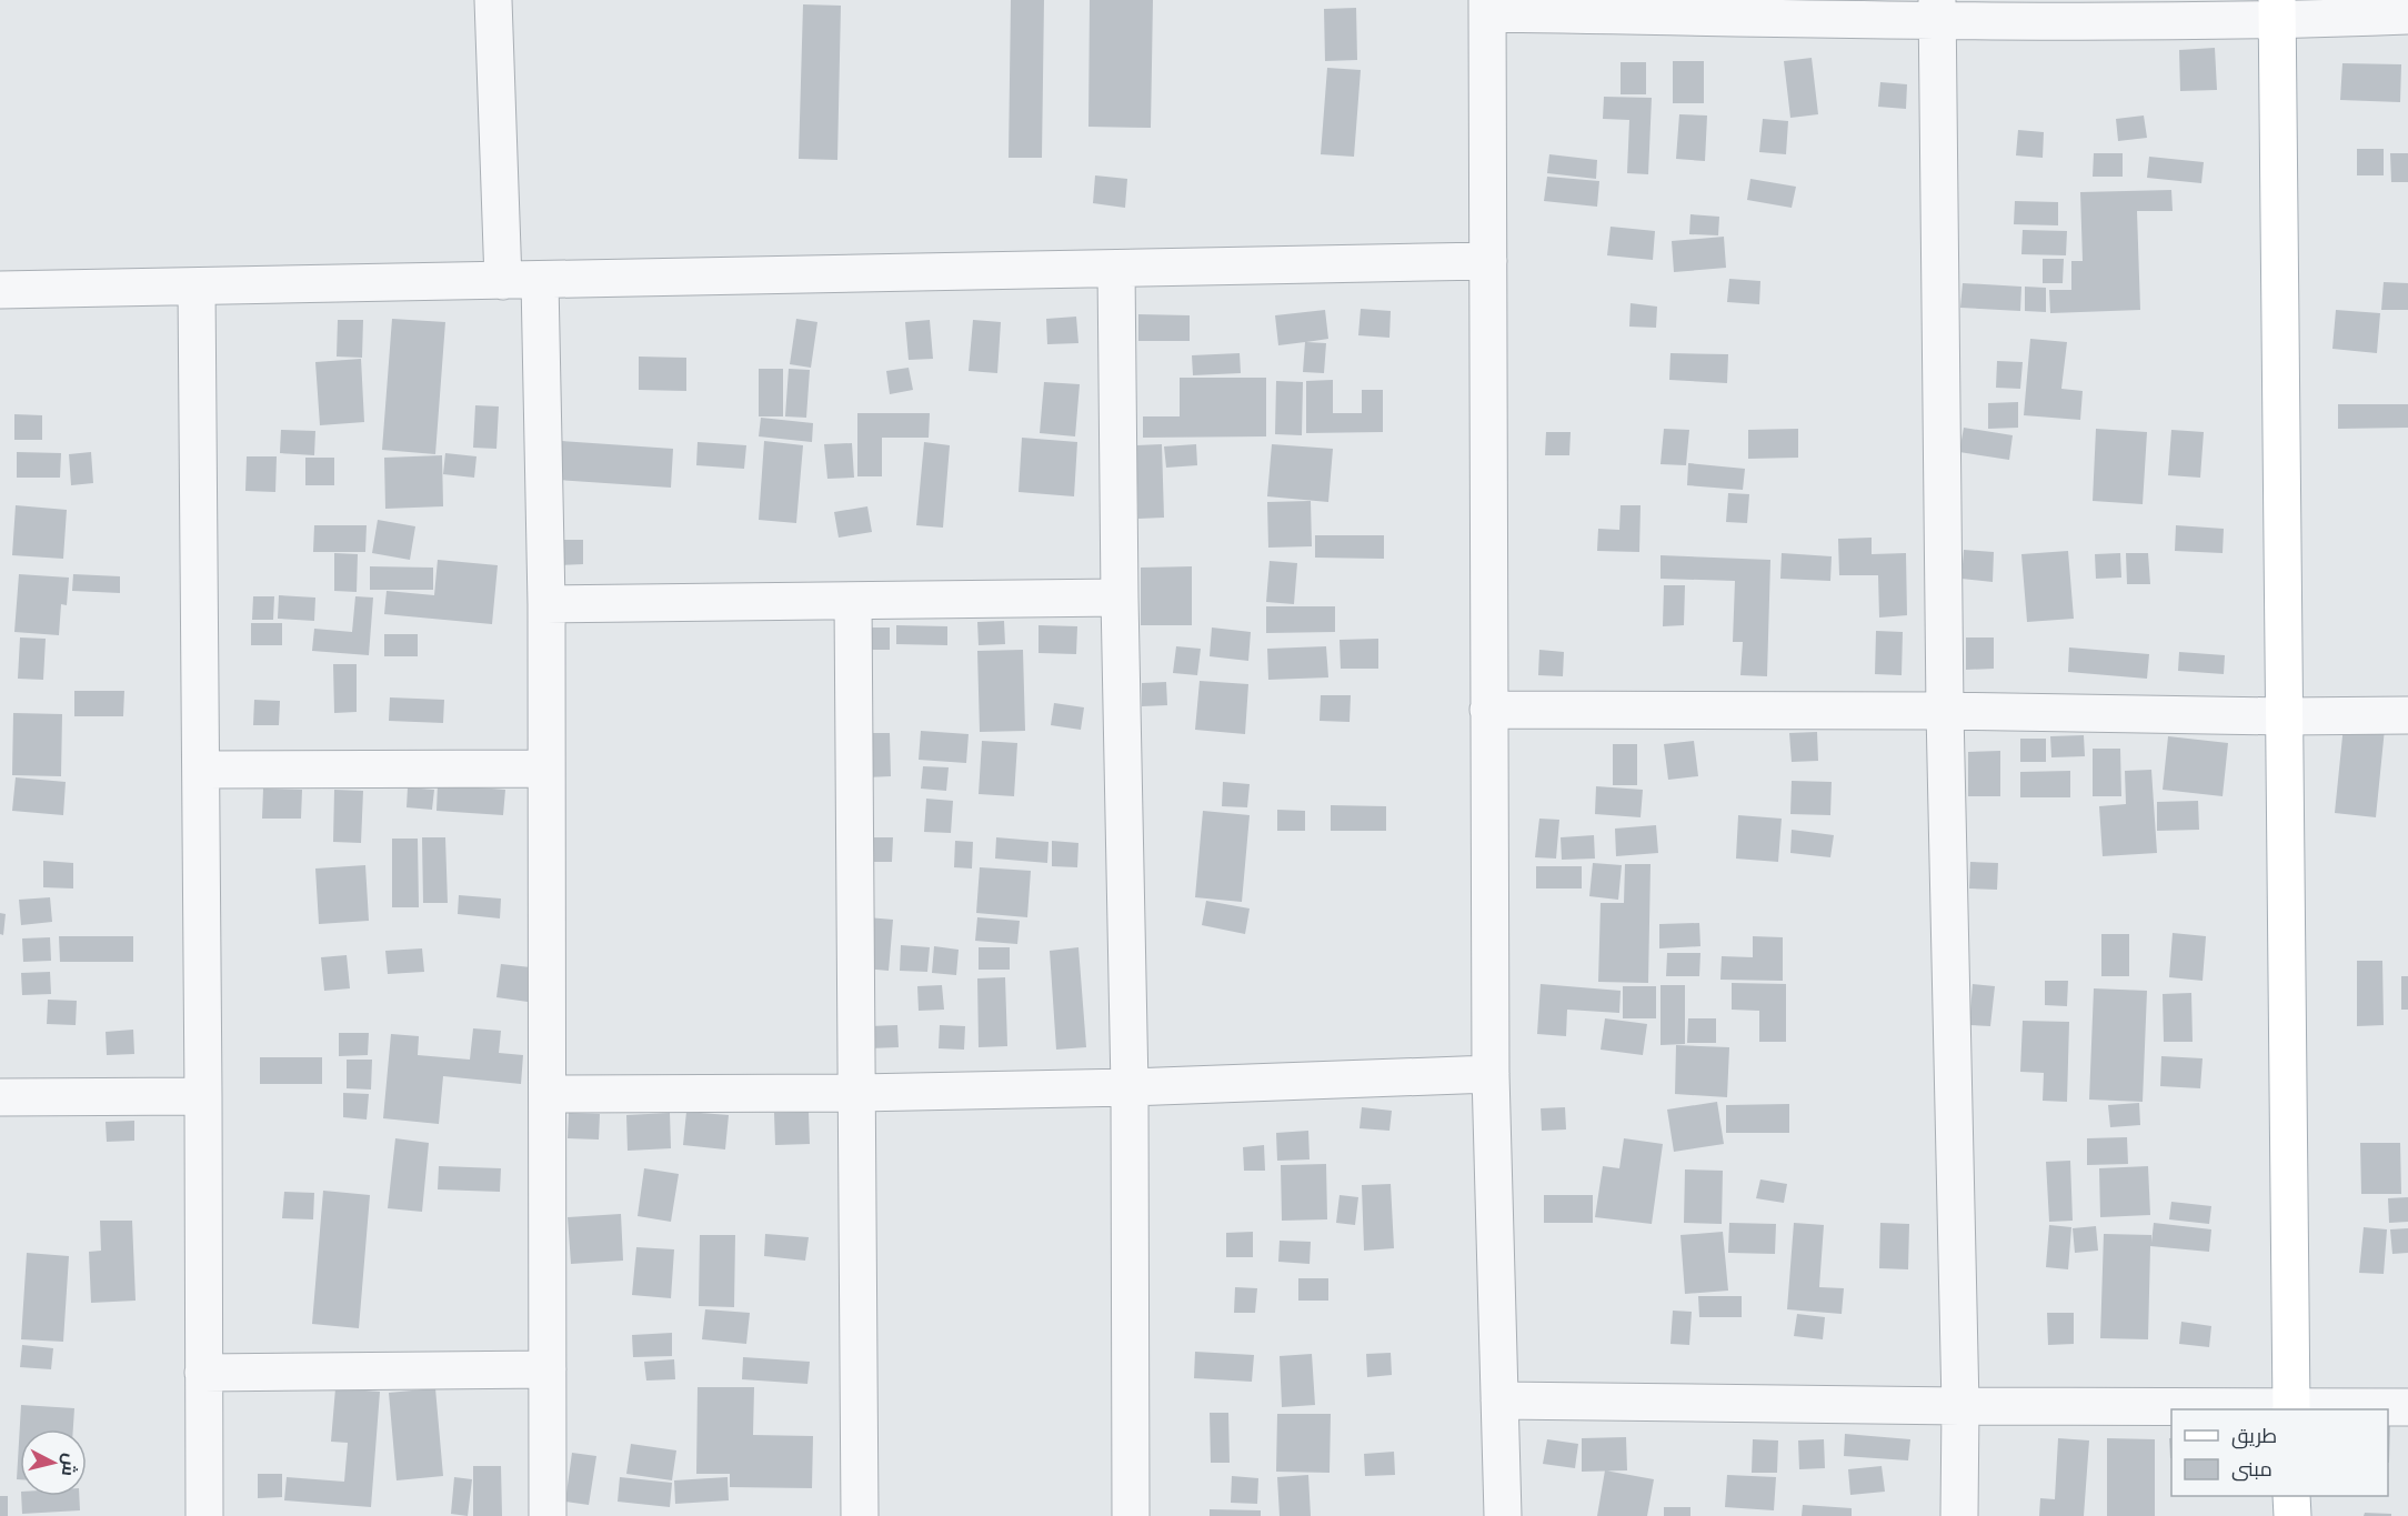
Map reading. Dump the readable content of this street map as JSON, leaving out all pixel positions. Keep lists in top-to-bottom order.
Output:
{
  "legend": ["طريق", "مبنى"],
  "north": "right"
}
